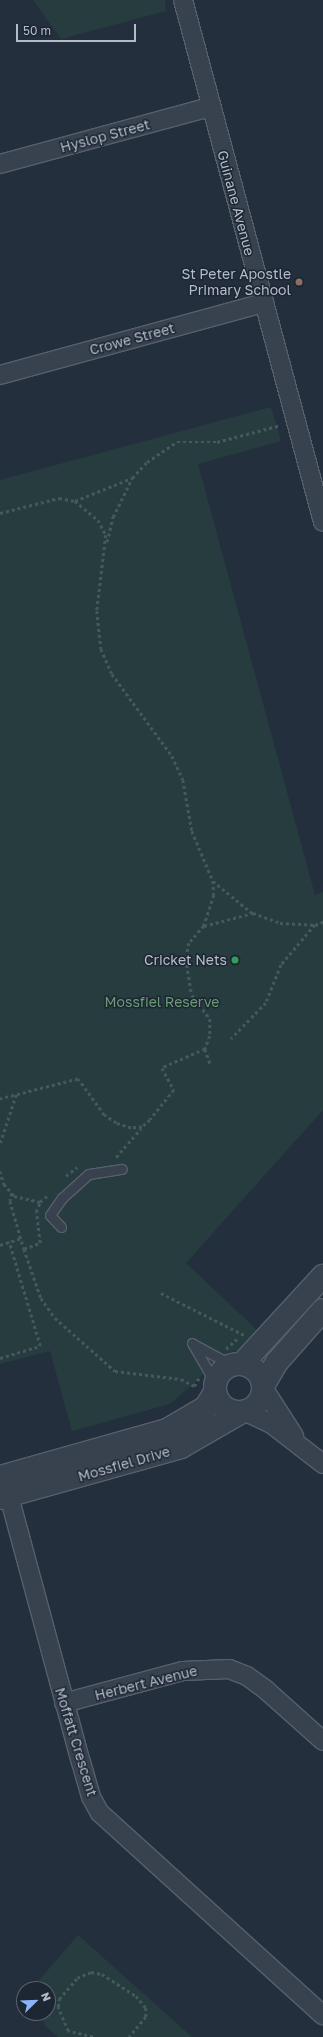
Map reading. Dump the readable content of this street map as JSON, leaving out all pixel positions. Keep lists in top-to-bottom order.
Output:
{
  "streets": {
    "street": [
      "Hyslop Street",
      "Guinane Avenue",
      "Crowe Street",
      "Mossfiel Drive",
      "Herbert Avenue",
      "Moffatt Crescent"
    ]
  },
  "crossings": [
    ["Hyslop Street", "Guinane Avenue"],
    ["Guinane Avenue", "Crowe Street"],
    ["Mossfiel Drive", "Moffatt Crescent"],
    ["Herbert Avenue", "Moffatt Crescent"]
  ],
  "parks": ["Mossfiel Reserve"],
  "places": ["St Peter Apostle Primary School", "Cricket Nets"],
  "scale_bar": "50 m",
  "north": "top right"
}
